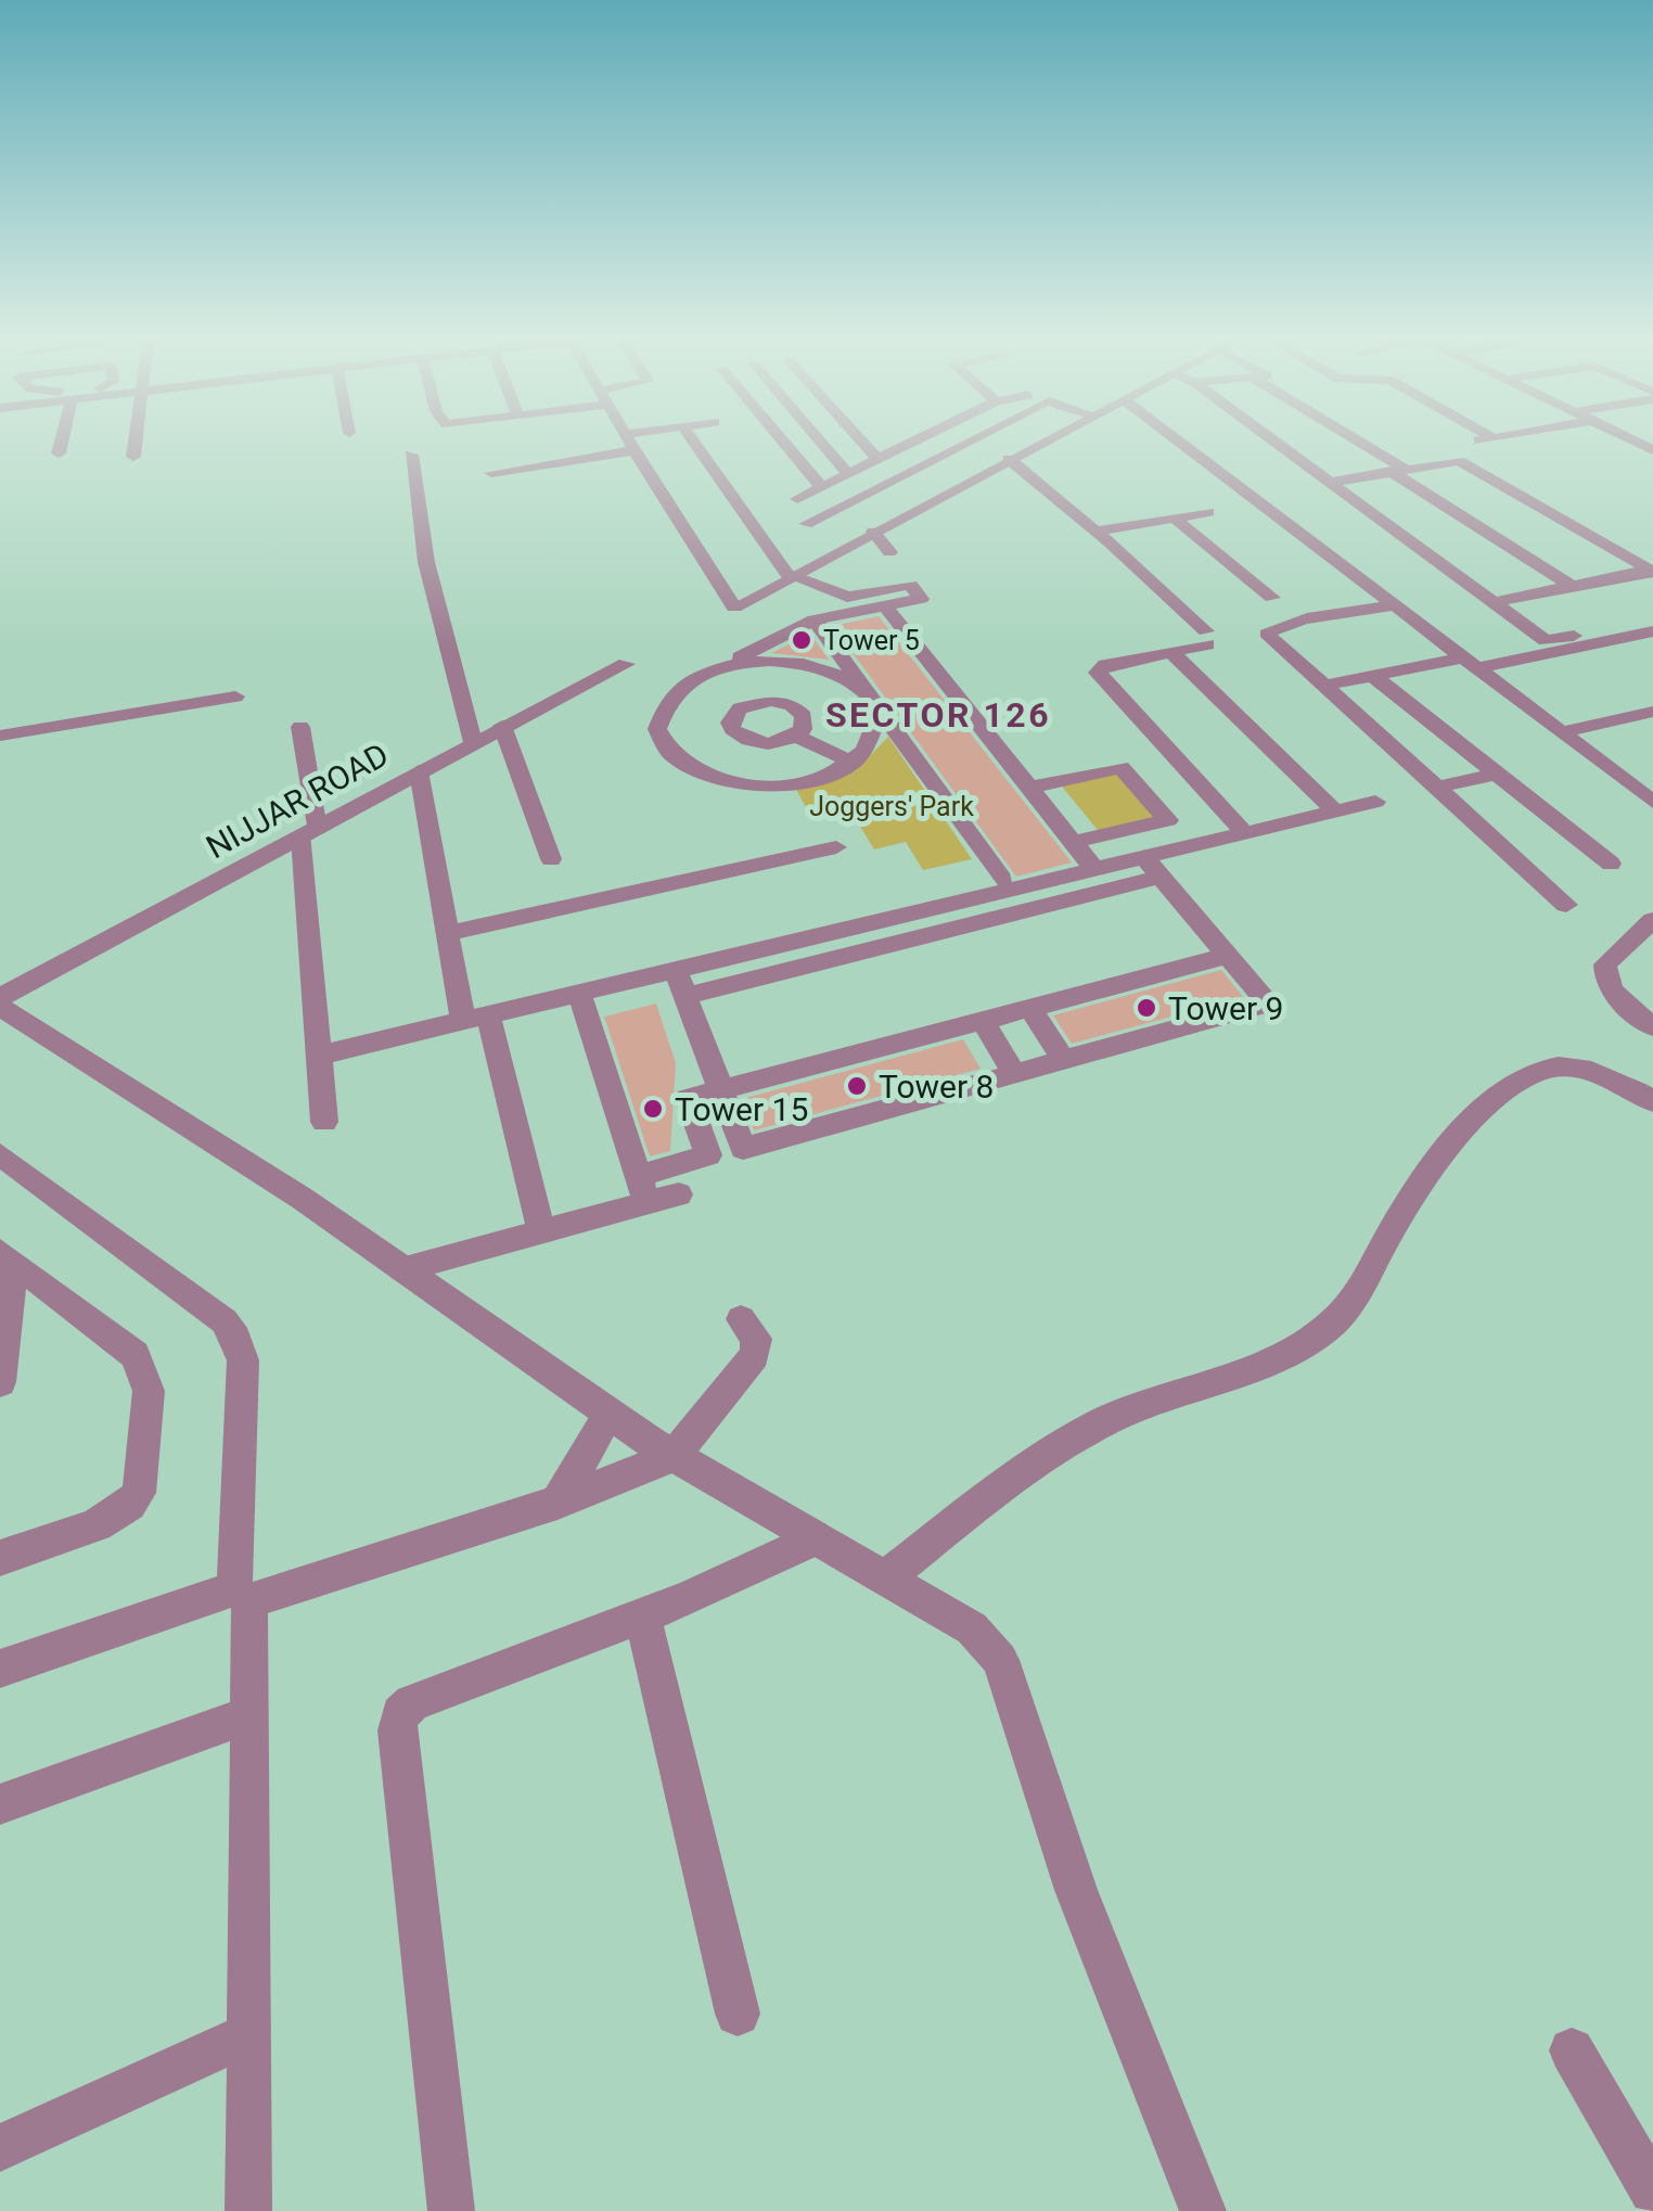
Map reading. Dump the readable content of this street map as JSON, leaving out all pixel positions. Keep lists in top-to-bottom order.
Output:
{
  "streets": {
    "street": ["NIJJAR ROAD"]
  },
  "districts": ["SECTOR 126"],
  "parks": ["Joggers' Park"],
  "places": [
    "Tower 5",
    "Tower 9",
    "Tower 8",
    "Tower 15"
  ]
}
